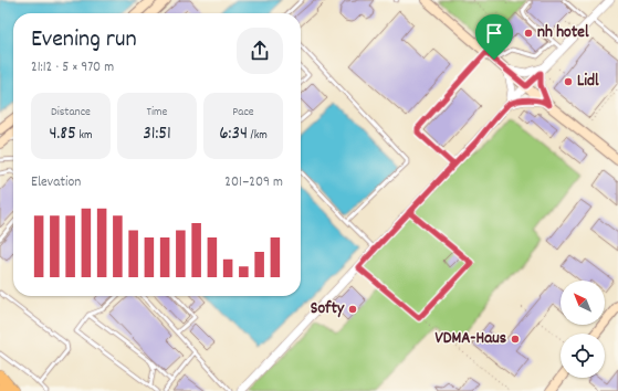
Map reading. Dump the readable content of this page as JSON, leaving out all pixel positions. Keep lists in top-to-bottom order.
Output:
{
  "places": [
    "nh hotel",
    "Lidl",
    "Softy",
    "VDMA-Haus"
  ],
  "north": "top left",
  "page": {
    "heading": ["Evening run", "21:12 · 5 × 970 m"],
    "stats": [
      ["Distance", "4.85 km"],
      ["Time", "31:51"],
      ["Pace", "6:34 /km"]
    ],
    "chart": ["Elevation", "201–209 m"]
  }
}
